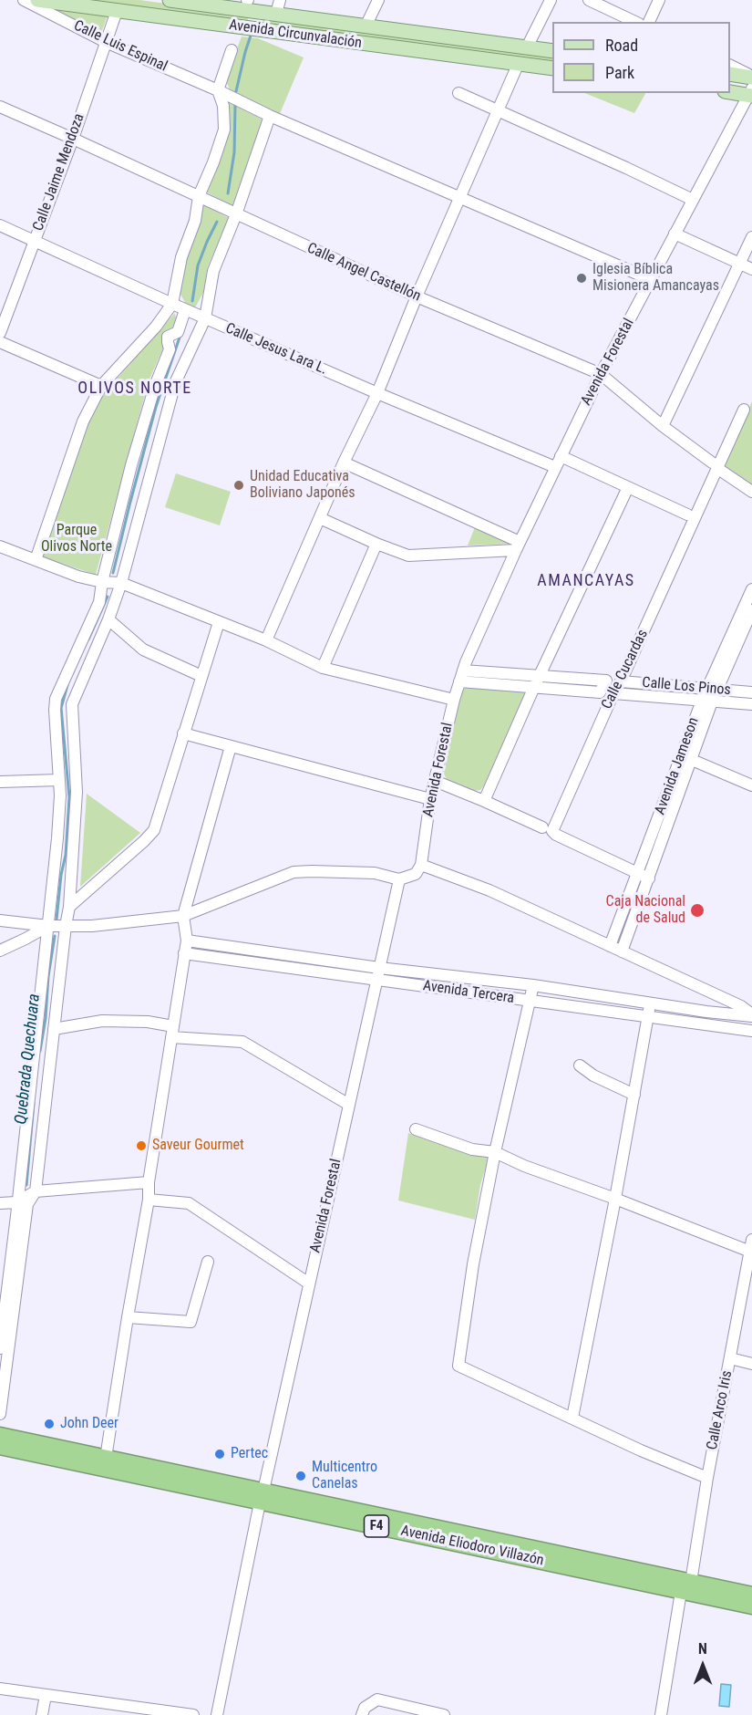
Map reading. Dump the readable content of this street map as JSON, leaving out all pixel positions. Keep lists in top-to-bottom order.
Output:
{
  "streets": {
    "highway": ["F4", "Avenida Eliodoro Villazón"],
    "main road": ["Avenida Circunvalación"],
    "street": [
      "Calle Luis Espinal",
      "Calle Jaime Mendoza",
      "Calle Angel Castellón",
      "Calle Jesus Lara L.",
      "Avenida Forestal",
      "Calle Cucardas",
      "Calle Los Pinos",
      "Avenida Jameson",
      "Avenida Tercera",
      "Calle Arco Iris"
    ]
  },
  "crossings": [
    ["Avenida Circunvalación", "Calle Jaime Mendoza"],
    ["Calle Luis Espinal", "Calle Jaime Mendoza"],
    ["Calle Luis Espinal", "Avenida Forestal"],
    ["Calle Jaime Mendoza", "Calle Angel Castellón"],
    ["Calle Jaime Mendoza", "Calle Jesus Lara L."],
    ["Calle Angel Castellón", "Avenida Forestal"],
    ["Calle Angel Castellón", "Calle Cucardas"],
    ["Calle Jesus Lara L.", "Avenida Forestal"],
    ["Avenida Forestal", "Avenida Tercera"],
    ["Avenida Forestal", "Avenida Eliodoro Villazón"],
    ["Calle Cucardas", "Calle Los Pinos"],
    ["Calle Cucardas", "Avenida Jameson"],
    ["Calle Los Pinos", "Avenida Jameson"],
    ["Calle Arco Iris", "Avenida Eliodoro Villazón"]
  ],
  "districts": ["OLIVOS NORTE", "AMANCAYAS"],
  "water": ["Quebrada Quechuara"],
  "parks": ["Parque Olivos Norte"],
  "places": [
    "Iglesia Bíblica Misionera Amancayas",
    "Unidad Educativa Boliviano Japonés",
    "Caja Nacional de Salud",
    "Saveur Gourmet",
    "John Deer",
    "Pertec",
    "Multicentro Canelas"
  ],
  "legend": ["Road", "Park"],
  "north": "top"
}
